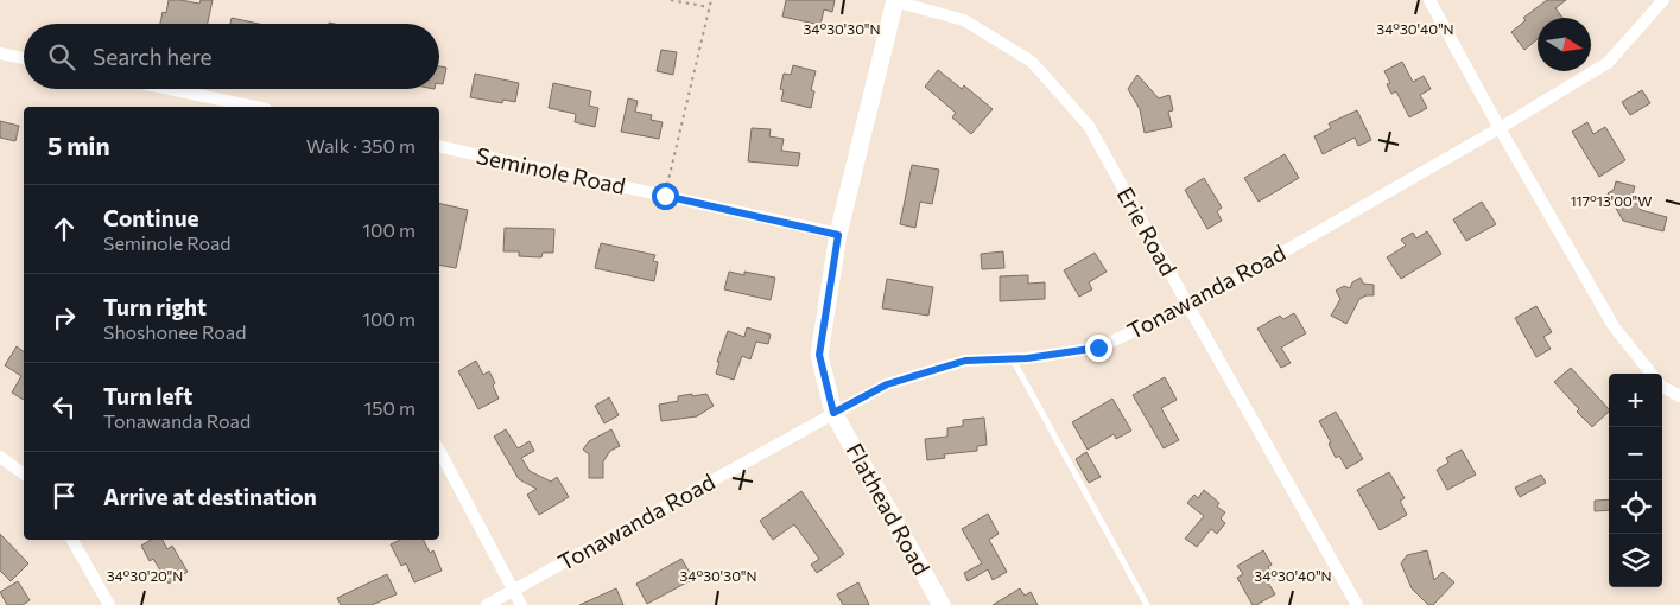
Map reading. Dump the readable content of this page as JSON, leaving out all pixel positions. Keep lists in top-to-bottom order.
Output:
{
  "streets": {
    "street": [
      "Seminole Road",
      "Erie Road",
      "Tonawanda Road",
      "Flathead Road"
    ]
  },
  "crossings": [
    ["Seminole Road", "Flathead Road"],
    ["Erie Road", "Tonawanda Road"],
    ["Erie Road", "Flathead Road"],
    ["Tonawanda Road", "Flathead Road"]
  ],
  "north": "right",
  "page": {
    "search": "Search here",
    "heading": ["5 min", "Walk · 350 m"],
    "list": [
      ["Continue", "Seminole Road", "100 m"],
      ["Turn right", "Shoshonee Road", "100 m"],
      ["Turn left", "Tonawanda Road", "150 m"],
      "Arrive at destination"
    ],
    "map_buttons": ["+", "−"]
  },
  "coordinates": [
    "34°30'30\"N",
    "34°30'40\"N",
    "117°13'00\"W",
    "34°30'20\"N"
  ]
}
